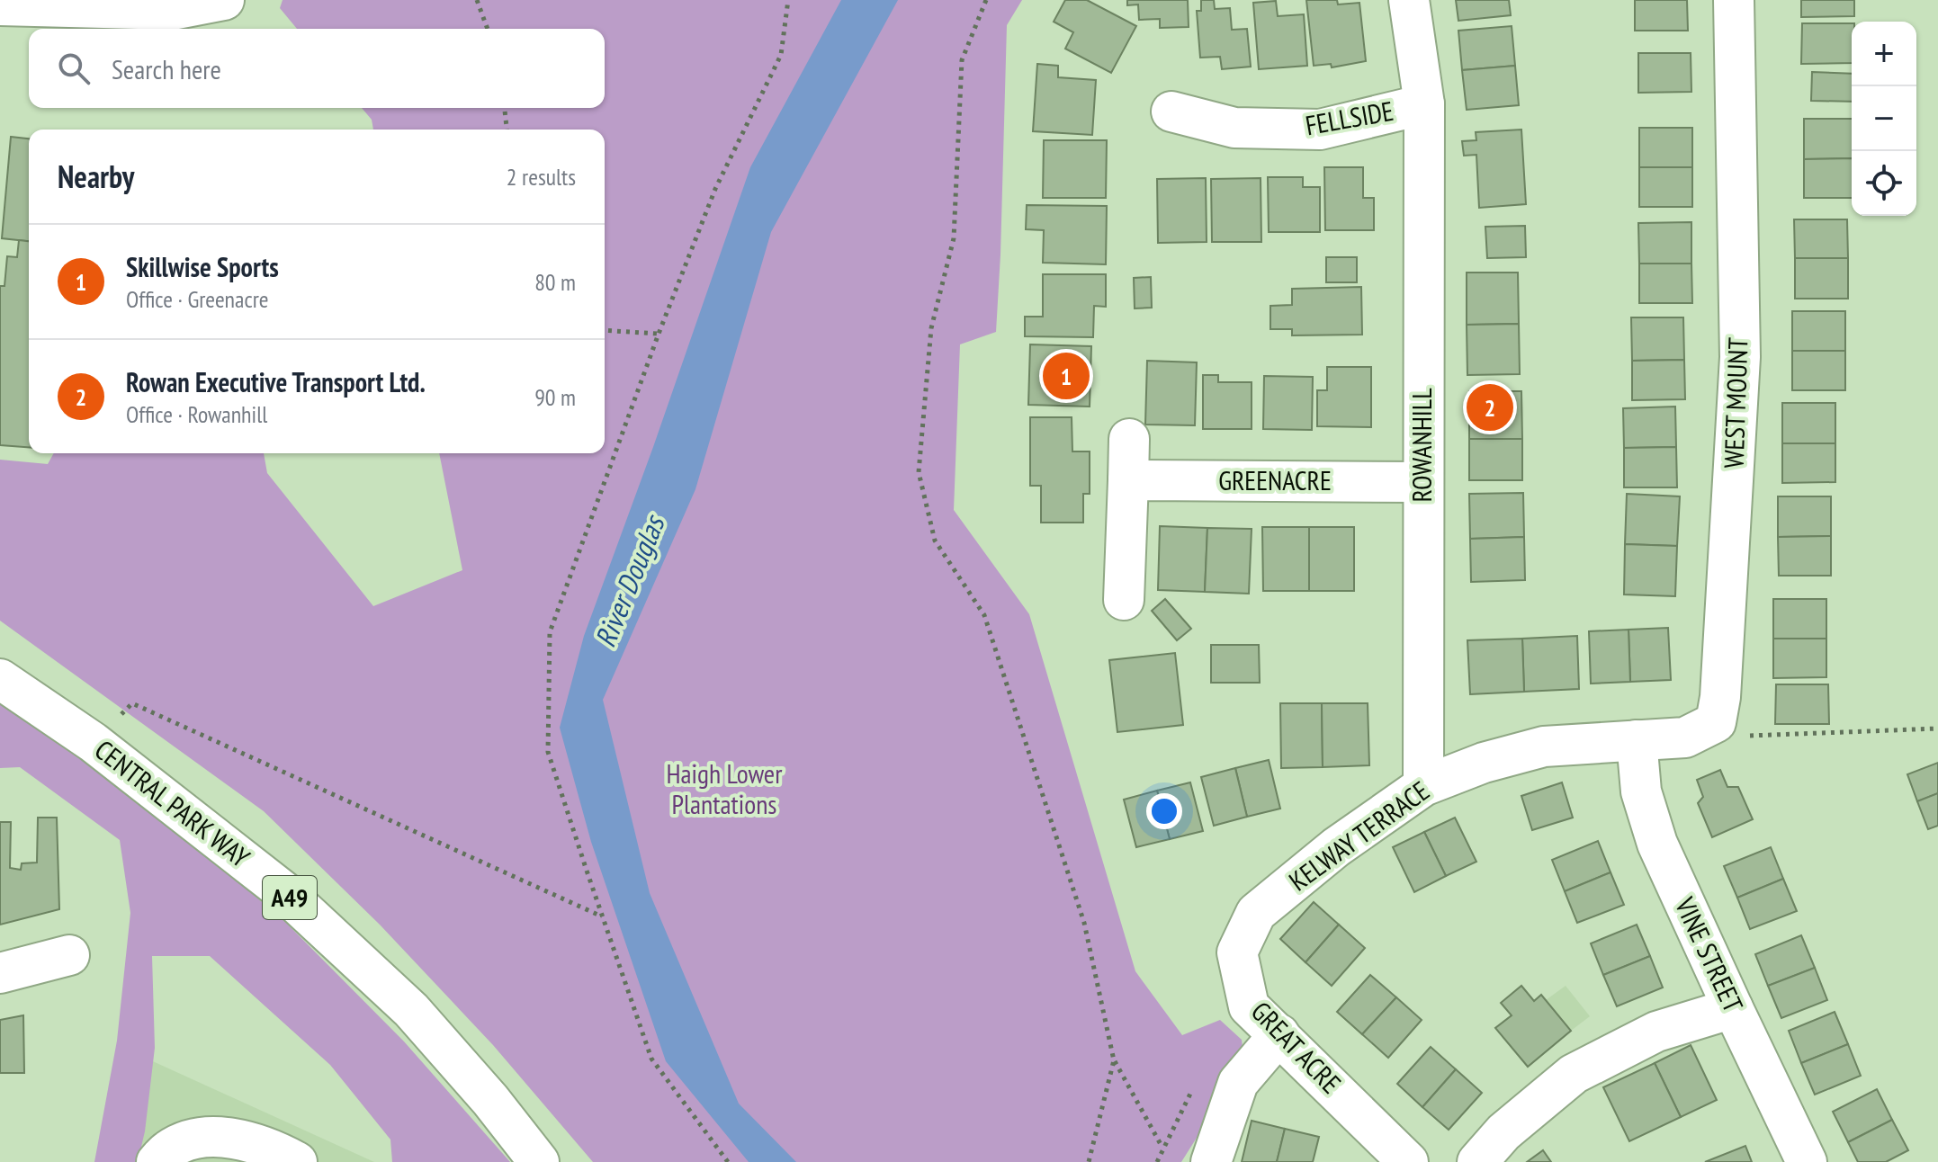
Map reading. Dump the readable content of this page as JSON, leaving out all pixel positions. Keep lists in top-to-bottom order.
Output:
{
  "streets": {
    "main road": [
      "FELLSIDE",
      "WEST MOUNT",
      "ROWANHILL",
      "GREENACRE",
      "CENTRAL PARK WAY",
      "KELWAY TERRACE",
      "A49",
      "VINE STREET",
      "GREAT ACRE"
    ]
  },
  "crossings": [
    ["FELLSIDE", "ROWANHILL"],
    ["ROWANHILL", "GREENACRE"],
    ["ROWANHILL", "KELWAY TERRACE"],
    ["KELWAY TERRACE", "VINE STREET"],
    ["KELWAY TERRACE", "GREAT ACRE"]
  ],
  "water": ["River Douglas"],
  "parks": ["Haigh Lower Plantations"],
  "page": {
    "map_buttons": ["+", "−"],
    "search": "Search here",
    "heading": ["Nearby", "2 results"],
    "list": [
      {
        "mark": "1",
        "name": "Skillwise Sports",
        "note": "Office · Greenacre",
        "value": "80 m"
      },
      {
        "mark": "2",
        "name": "Rowan Executive Transport Ltd.",
        "note": "Office · Rowanhill",
        "value": "90 m"
      }
    ],
    "pins": ["1", "2"]
  }
}
